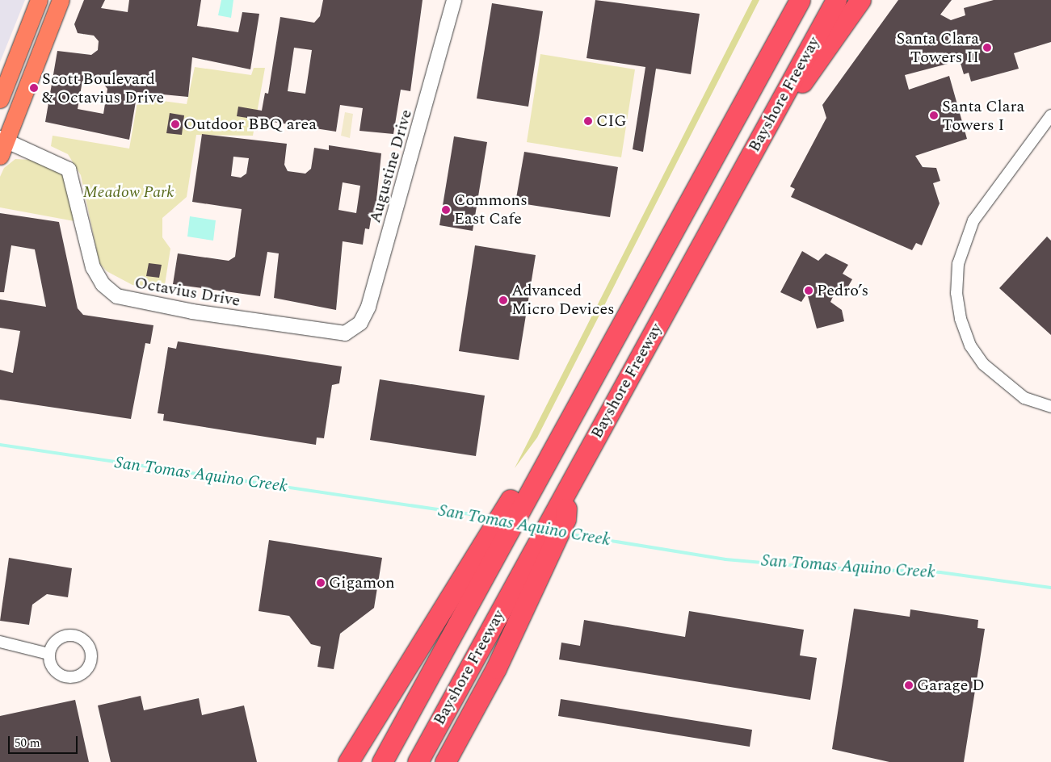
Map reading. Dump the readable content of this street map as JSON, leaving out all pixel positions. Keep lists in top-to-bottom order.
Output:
{
  "streets": {
    "highway": ["Bayshore Freeway"],
    "street": ["Augustine Drive", "Octavius Drive"]
  },
  "crossings": [
    ["Augustine Drive", "Octavius Drive"]
  ],
  "water": ["San Tomas Aquino Creek"],
  "parks": ["Meadow Park"],
  "places": [
    "Santa Clara Towers II",
    "Scott Boulevard & Octavius Drive",
    "Santa Clara Towers I",
    "CIG",
    "Outdoor BBQ area",
    "Commons East Cafe",
    "Pedro’s",
    "Advanced Micro Devices",
    "Gigamon",
    "Garage D"
  ],
  "scale_bar": "50 m"
}
